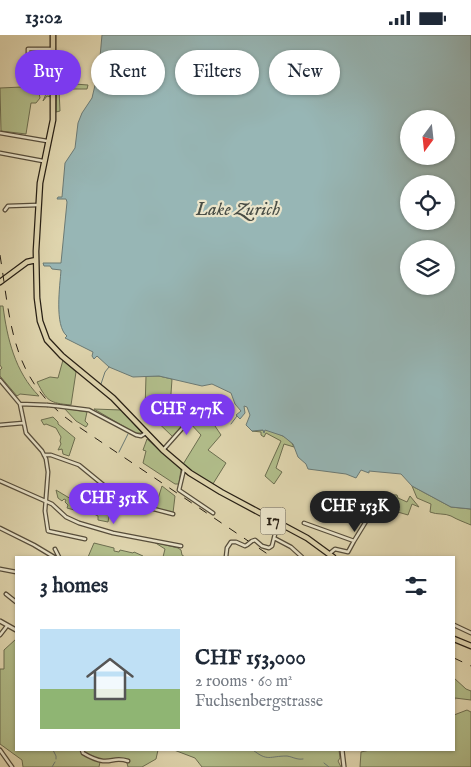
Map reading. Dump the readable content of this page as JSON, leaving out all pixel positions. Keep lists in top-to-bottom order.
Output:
{
  "streets": {
    "main road": ["17"]
  },
  "water": ["Lake Zurich"],
  "north": "bottom",
  "page": {
    "status": "13:02",
    "chip": [
      "Buy",
      "Rent",
      "Filters",
      "New"
    ],
    "price": ["CHF 277K", "CHF 351K", "CHF 153K"],
    "heading": "3 homes",
    "list": [
      {
        "name": "CHF 153,000",
        "note": "2 rooms · 60 m² · Fuchsenbergstrasse"
      }
    ]
  }
}
